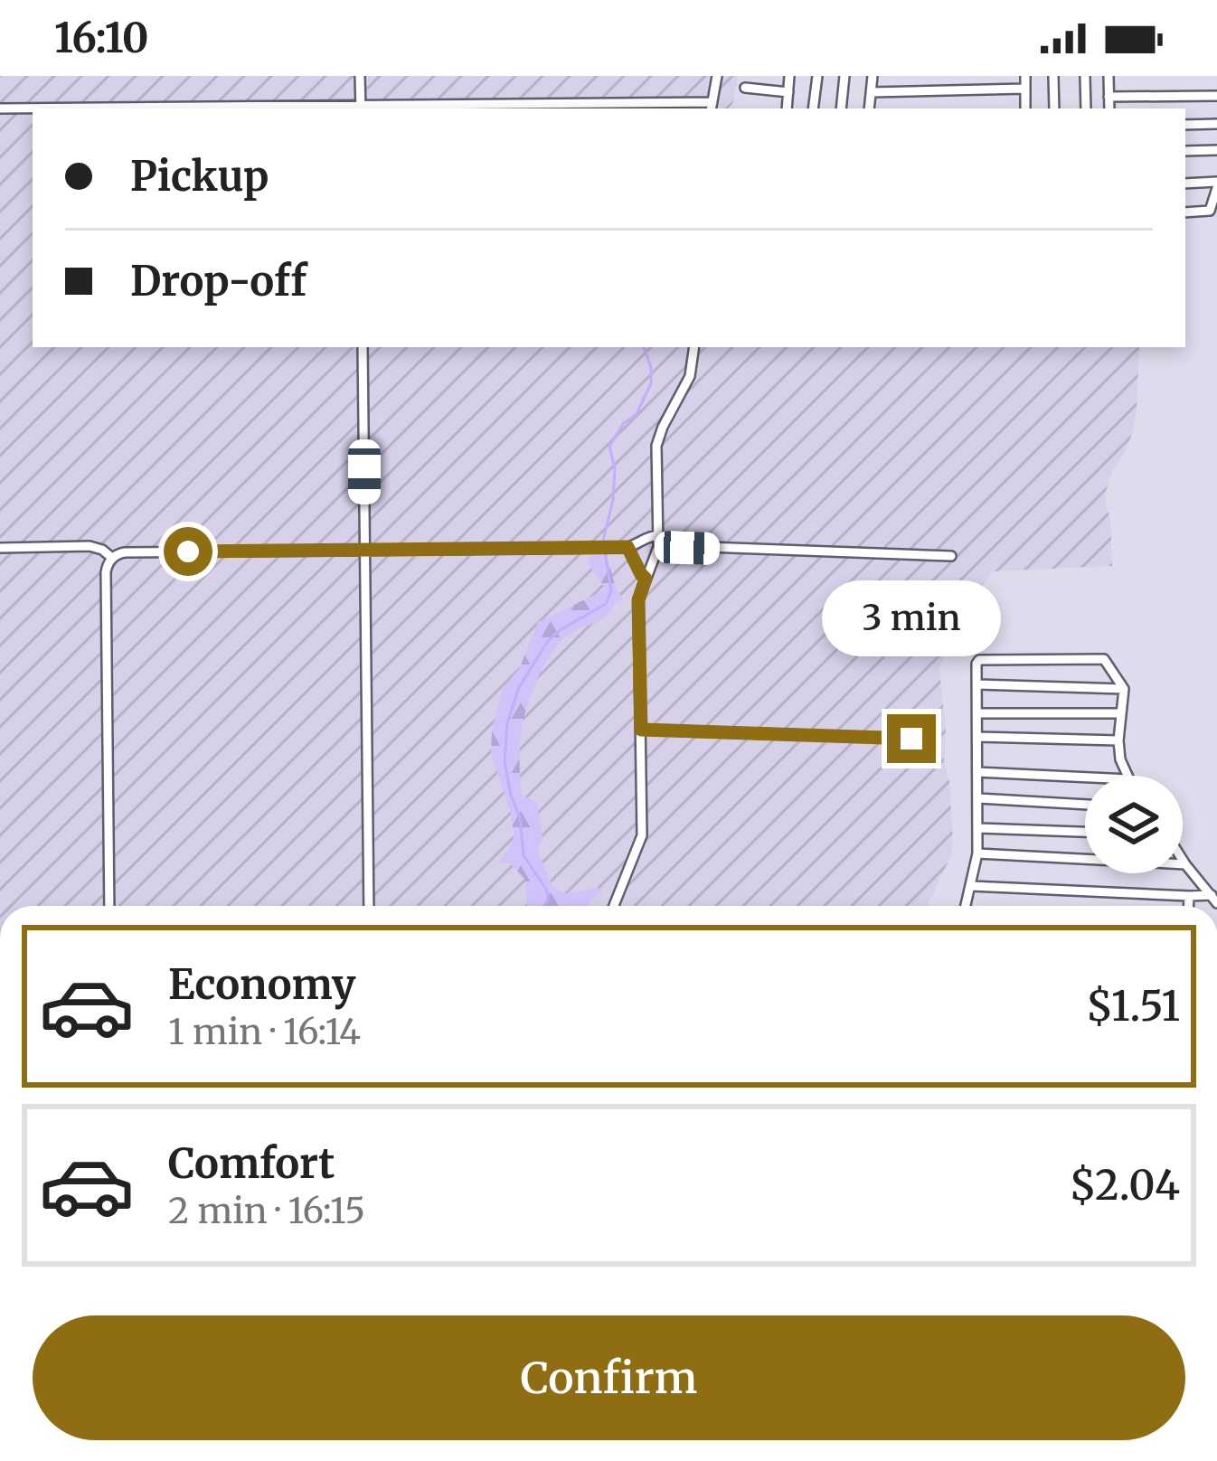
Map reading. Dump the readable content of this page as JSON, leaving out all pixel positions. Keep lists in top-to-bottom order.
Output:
{
  "page": {
    "status": "16:10",
    "banner": ["Pickup", "Drop-off"],
    "bubble": "3 min",
    "list": [
      {
        "name": "Economy",
        "note": "1 min · 16:14",
        "value": "$1.51"
      },
      {
        "name": "Comfort",
        "note": "2 min · 16:15",
        "value": "$2.04"
      }
    ],
    "buttons": "Confirm"
  }
}
